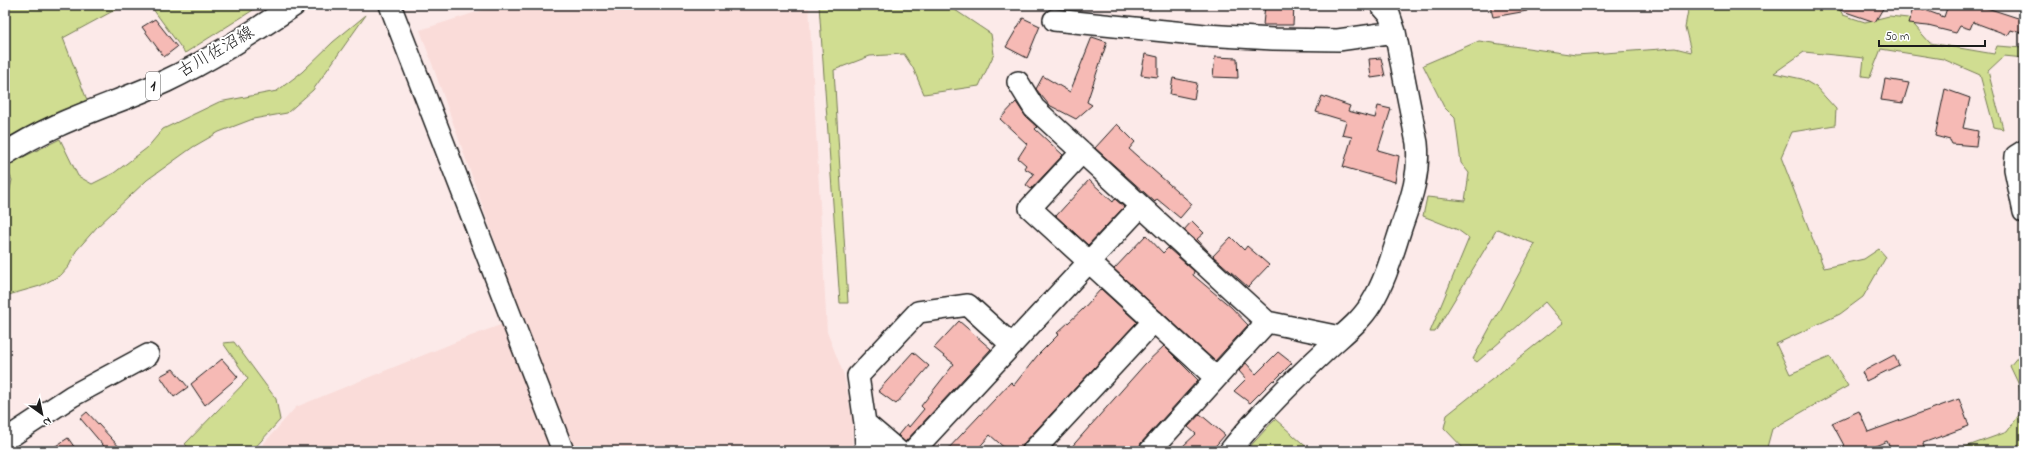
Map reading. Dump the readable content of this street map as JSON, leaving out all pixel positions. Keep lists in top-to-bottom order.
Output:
{
  "streets": {
    "main road": ["古川佐沼線", "1"]
  },
  "scale_bar": "50 m",
  "north": "bottom right"
}
